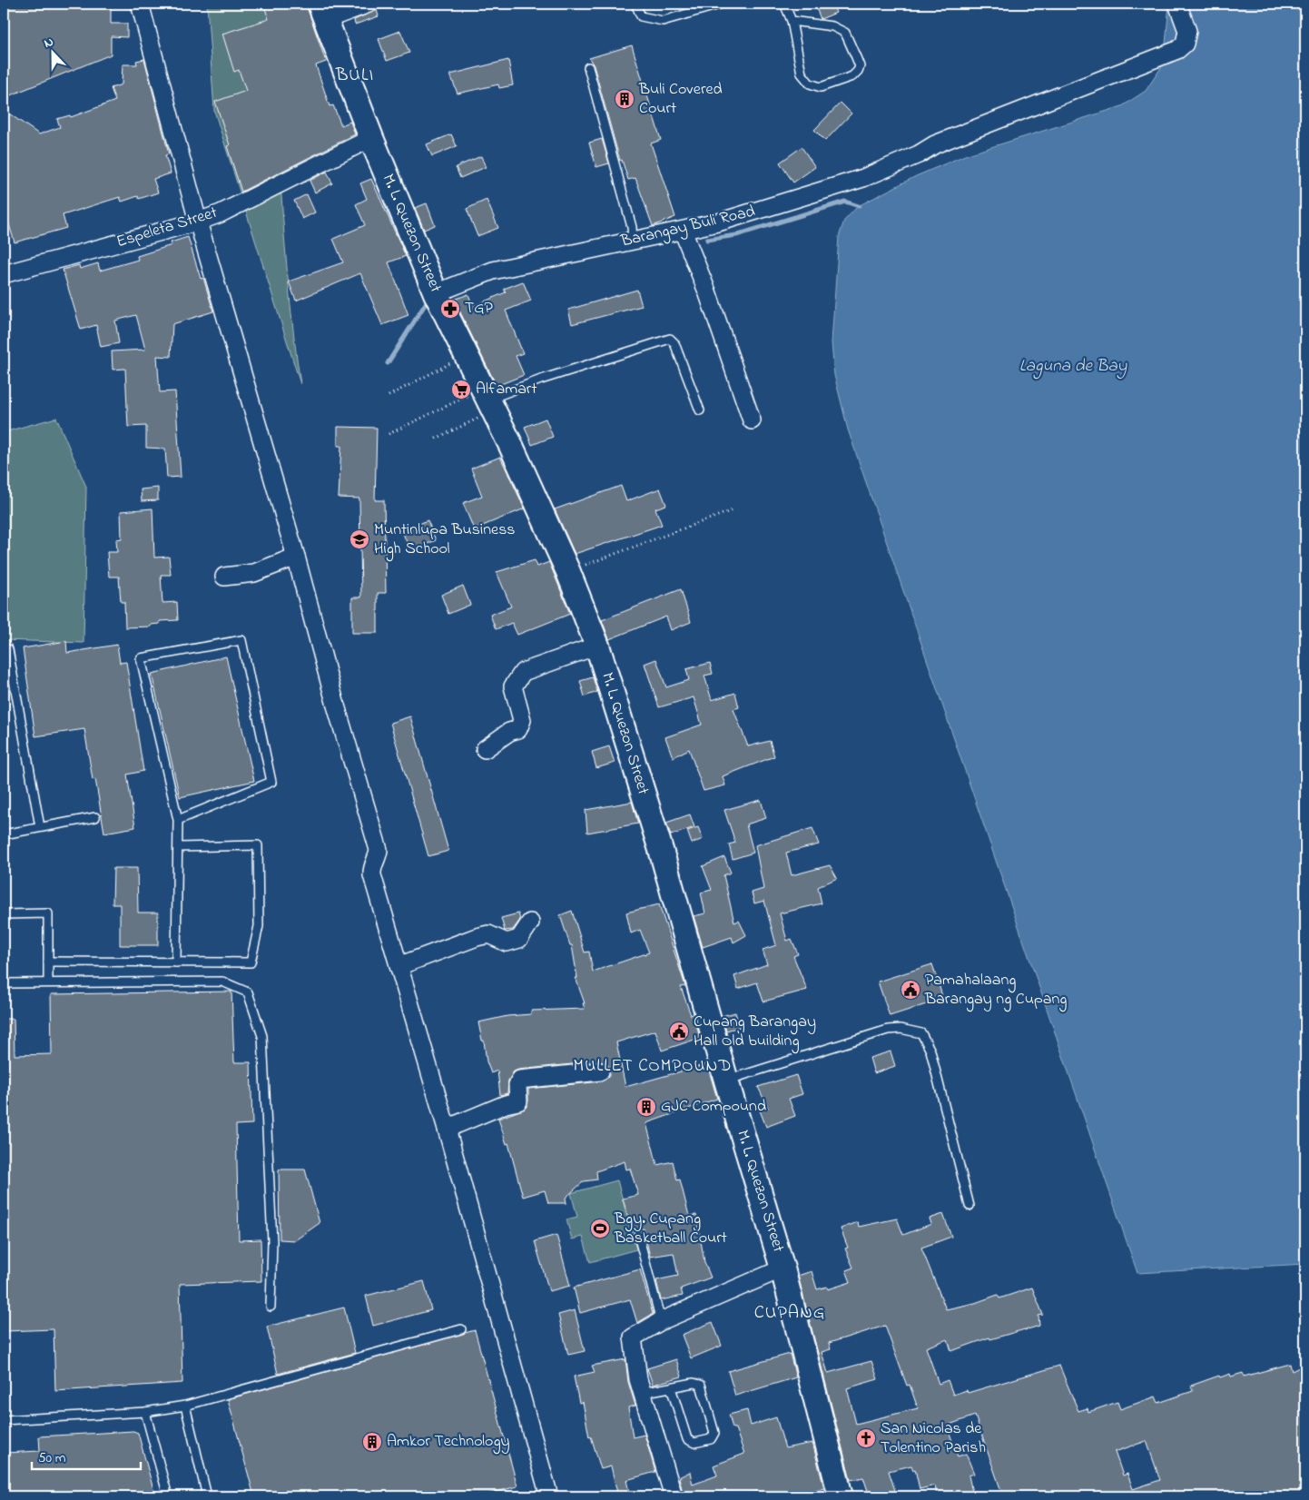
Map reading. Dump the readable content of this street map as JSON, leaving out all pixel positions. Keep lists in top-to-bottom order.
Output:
{
  "streets": {
    "main road": ["M. L. Quezon Street"],
    "street": ["Barangay Buli Road", "Espeleta Street"]
  },
  "crossings": [
    ["Barangay Buli Road", "M. L. Quezon Street"],
    ["Espeleta Street", "M. L. Quezon Street"]
  ],
  "districts": ["BULI", "MULLET COMPOUND", "CUPANG"],
  "water": ["Laguna de Bay"],
  "places": {
    "building": ["Buli Covered Court", "GJC Compound", "Amkor Technology"],
    "pharmacy": ["TGP"],
    "supermarket": ["Alfamart"],
    "school or university": ["Muntinlupa Business High School"],
    "public building": ["Pamahalaang Barangay ng Cupang", "Cupang Barangay Hall Old building"],
    "sports": ["Bgy. Cupang Basketball Court"],
    "church": ["San Nicolas de Tolentino Parish"]
  },
  "scale_bar": "50 m",
  "north": "top"
}
